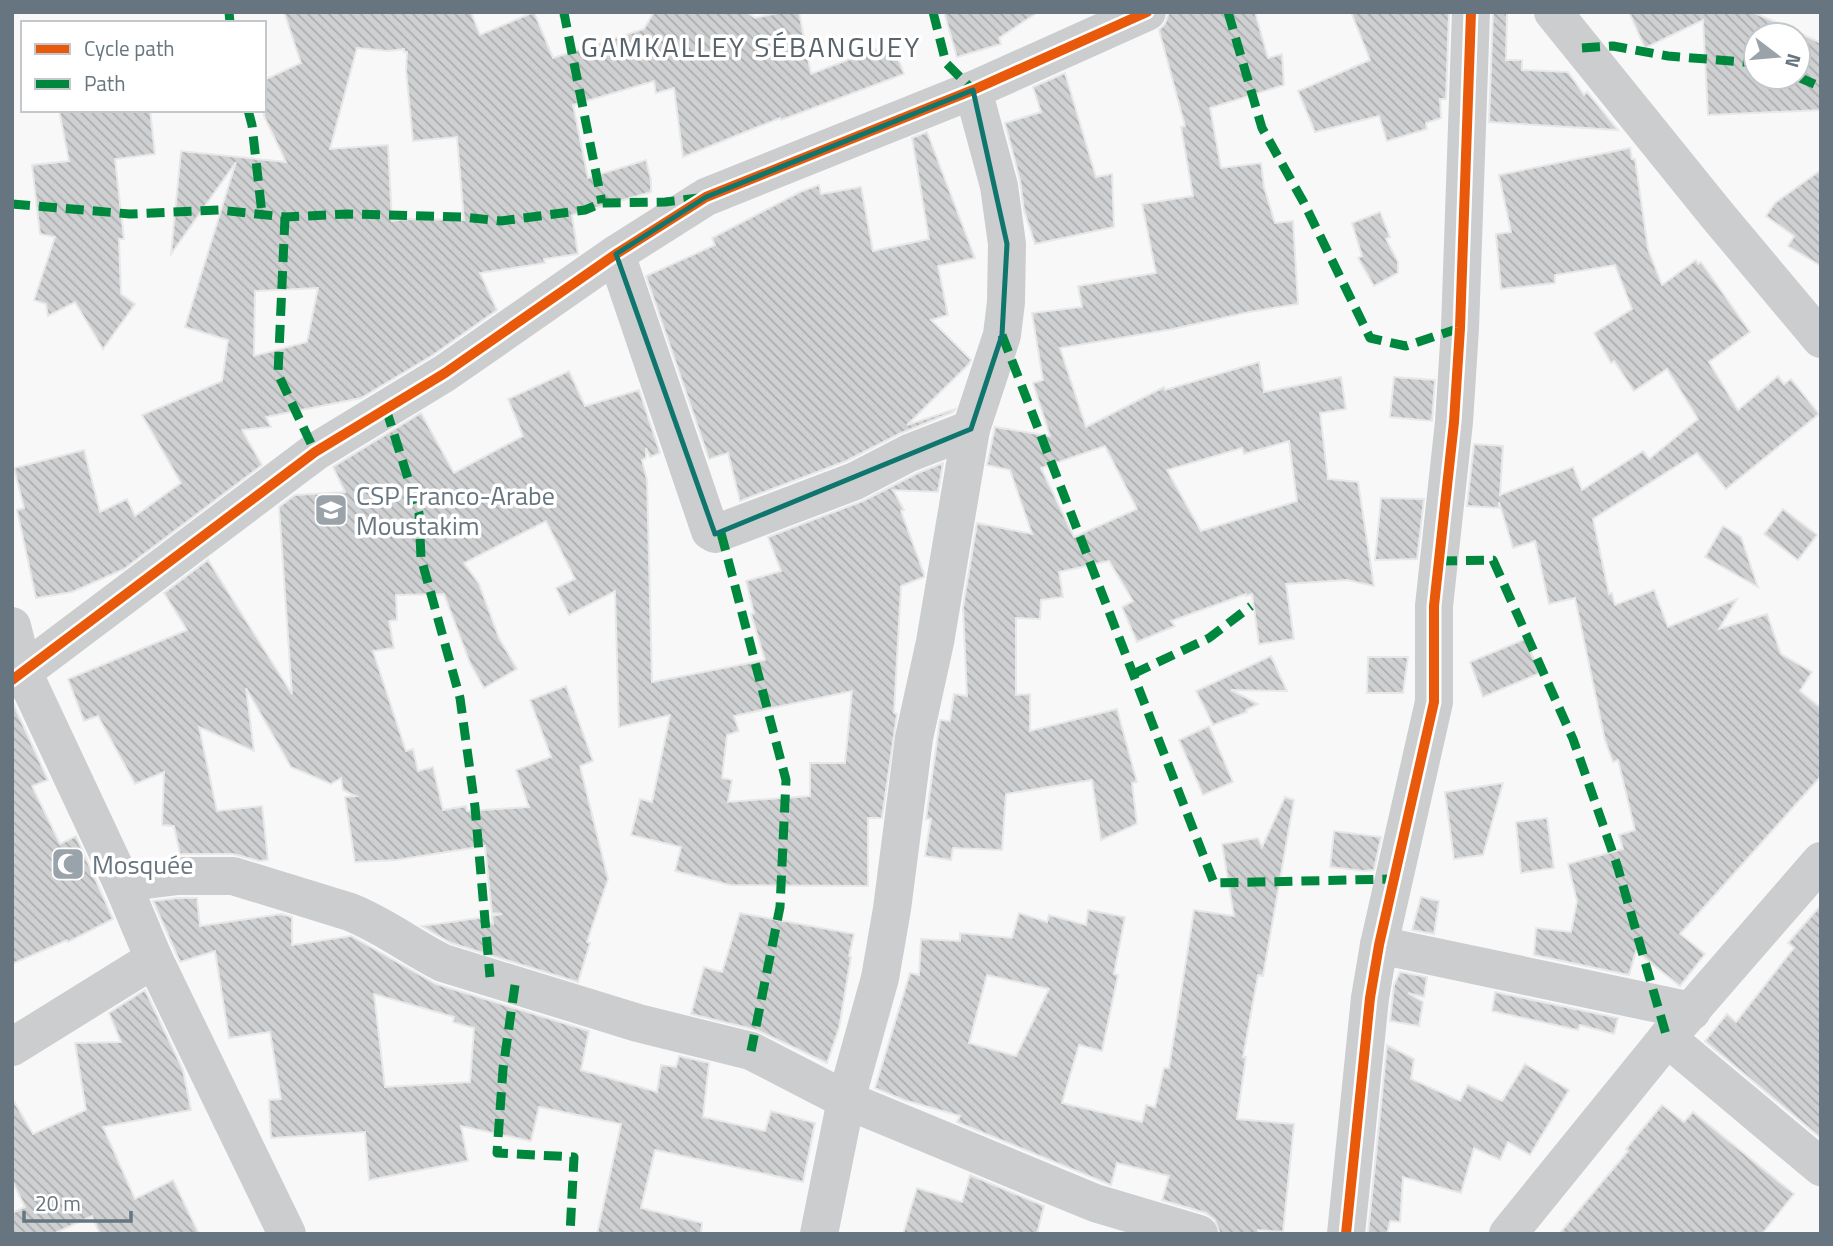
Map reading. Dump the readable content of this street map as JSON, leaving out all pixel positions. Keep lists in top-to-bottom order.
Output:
{
  "districts": ["GAMKALLEY SÉBANGUEY"],
  "places": {
    "school or university": ["CSP Franco-Arabe Moustakim"],
    "mosque": ["Mosquée"]
  },
  "legend": ["Cycle path", "Path"],
  "scale_bar": "20 m",
  "north": "right"
}
